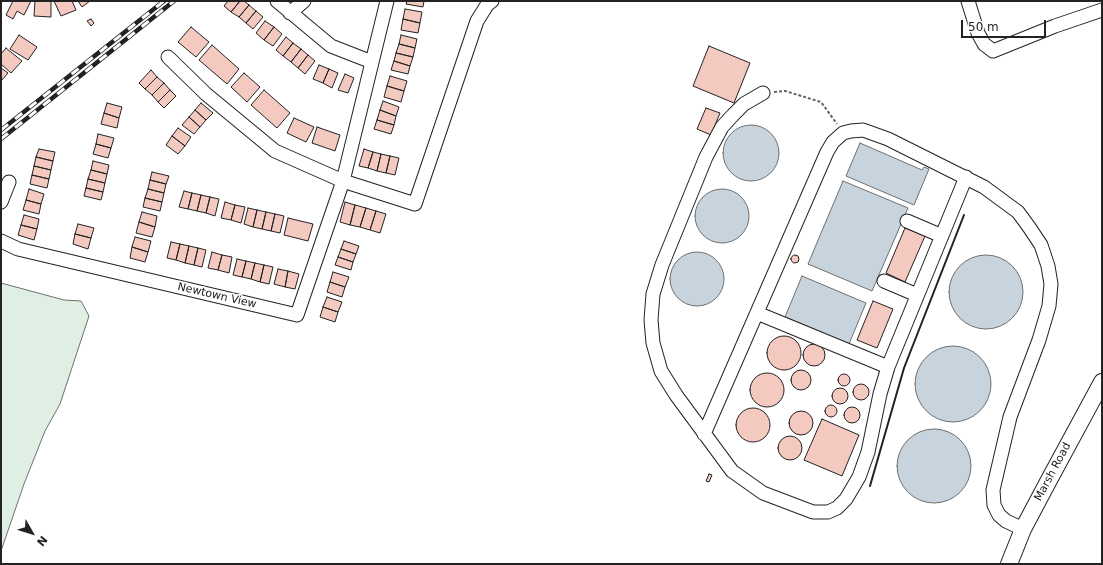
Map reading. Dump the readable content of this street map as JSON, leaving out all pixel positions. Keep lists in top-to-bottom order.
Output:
{
  "streets": {
    "main road": ["Marsh Road"],
    "street": ["Newtown View"]
  },
  "scale_bar": "50 m",
  "north": "bottom right"
}
